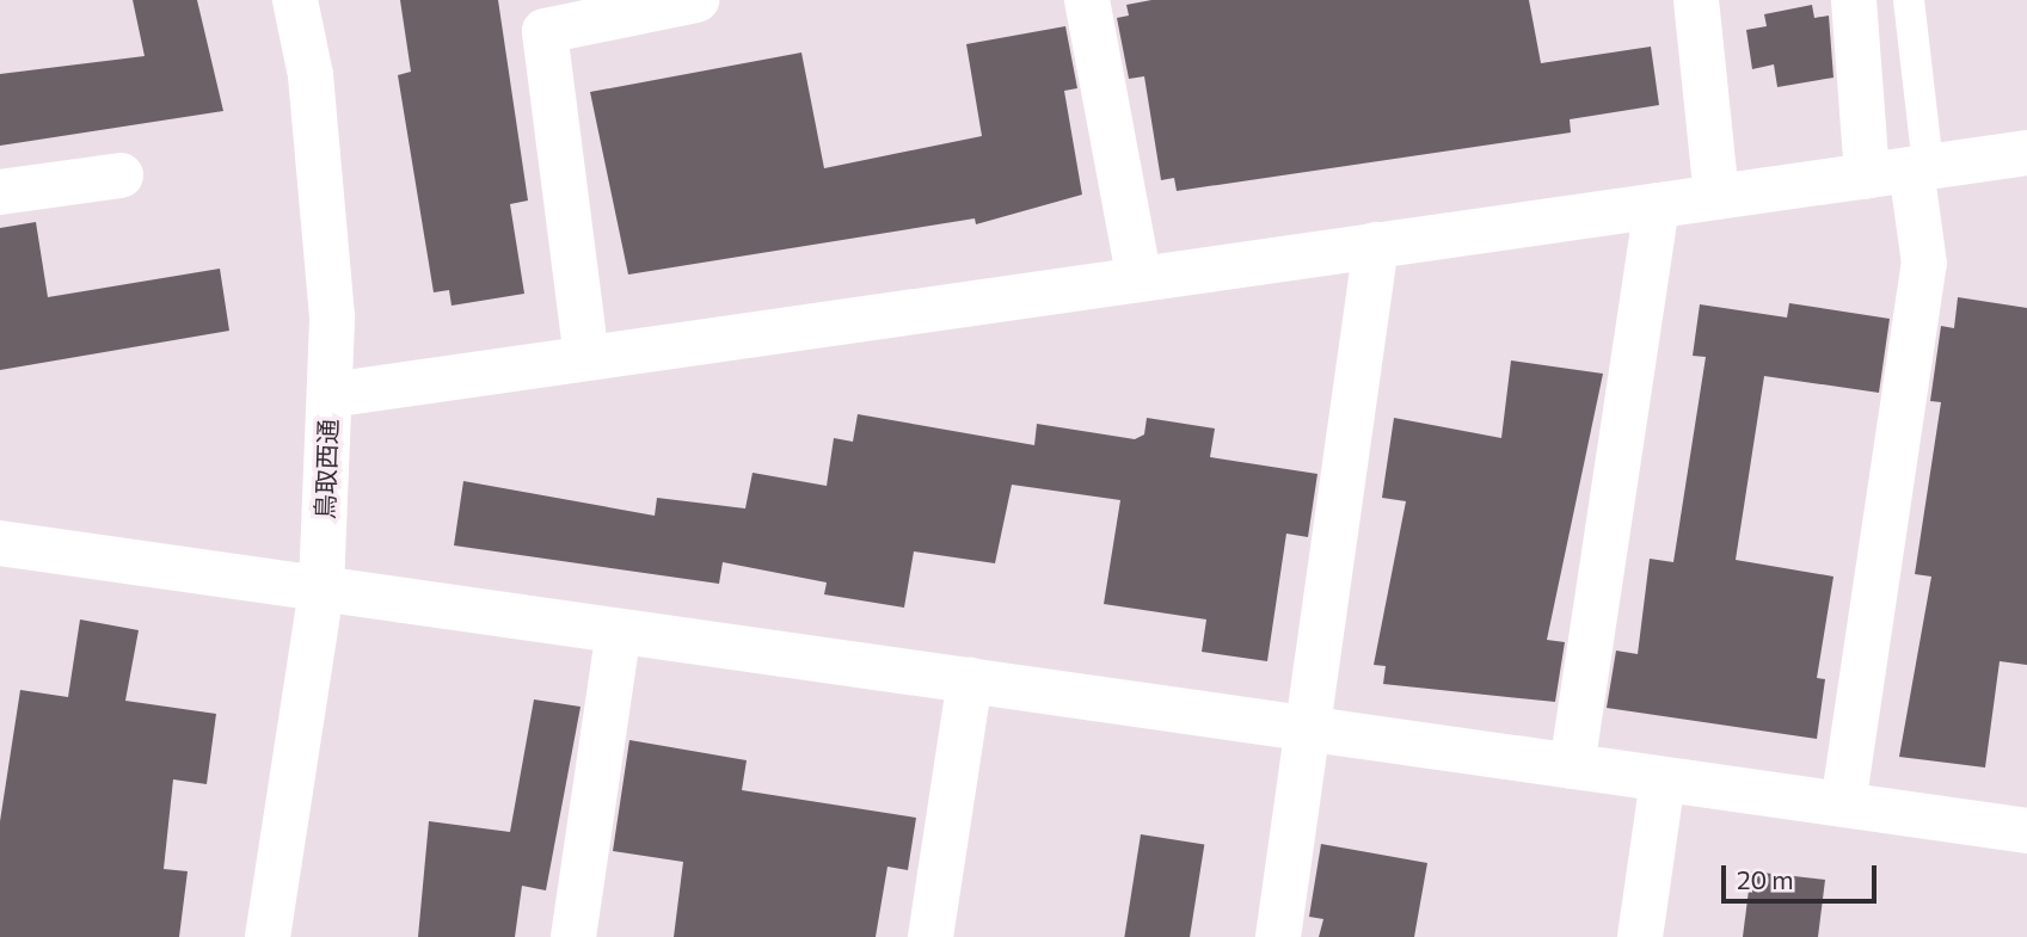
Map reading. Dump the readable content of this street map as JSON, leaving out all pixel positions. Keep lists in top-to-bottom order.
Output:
{
  "streets": {
    "street": ["鳥取西通"]
  },
  "scale_bar": "20 m"
}
